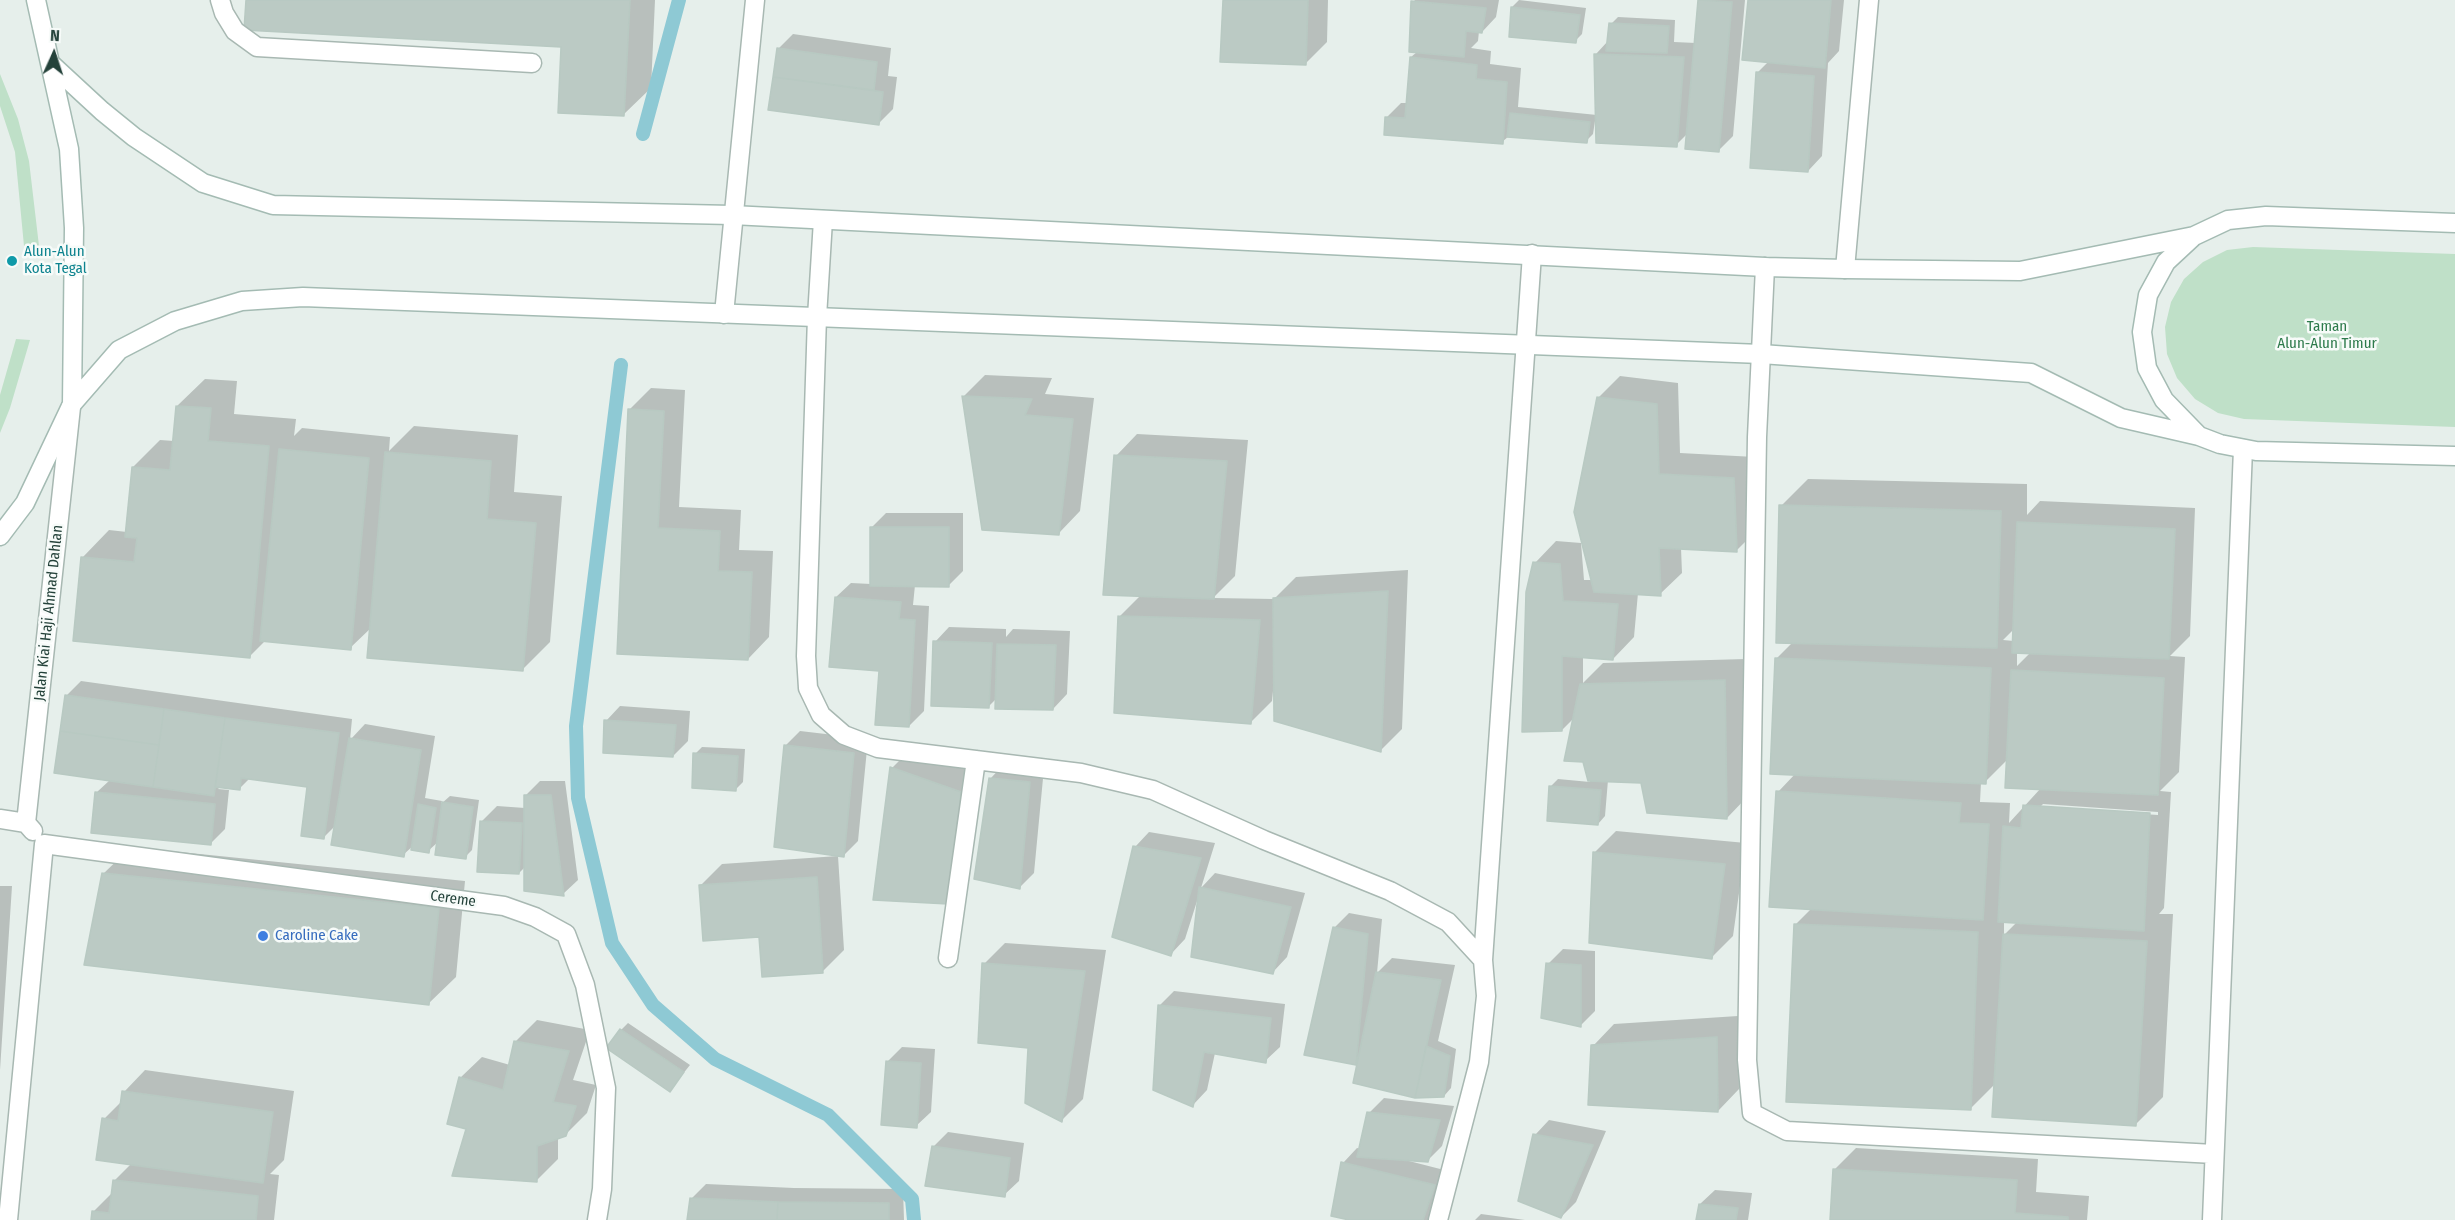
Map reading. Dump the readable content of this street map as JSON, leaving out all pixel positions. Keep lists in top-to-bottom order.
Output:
{
  "streets": {
    "street": ["Jalan Kiai Haji Ahmad Dahlan", "Cereme"]
  },
  "parks": ["Taman Alun-Alun Timur"],
  "places": ["Alun-Alun Kota Tegal", "Caroline Cake"],
  "north": "top"
}
